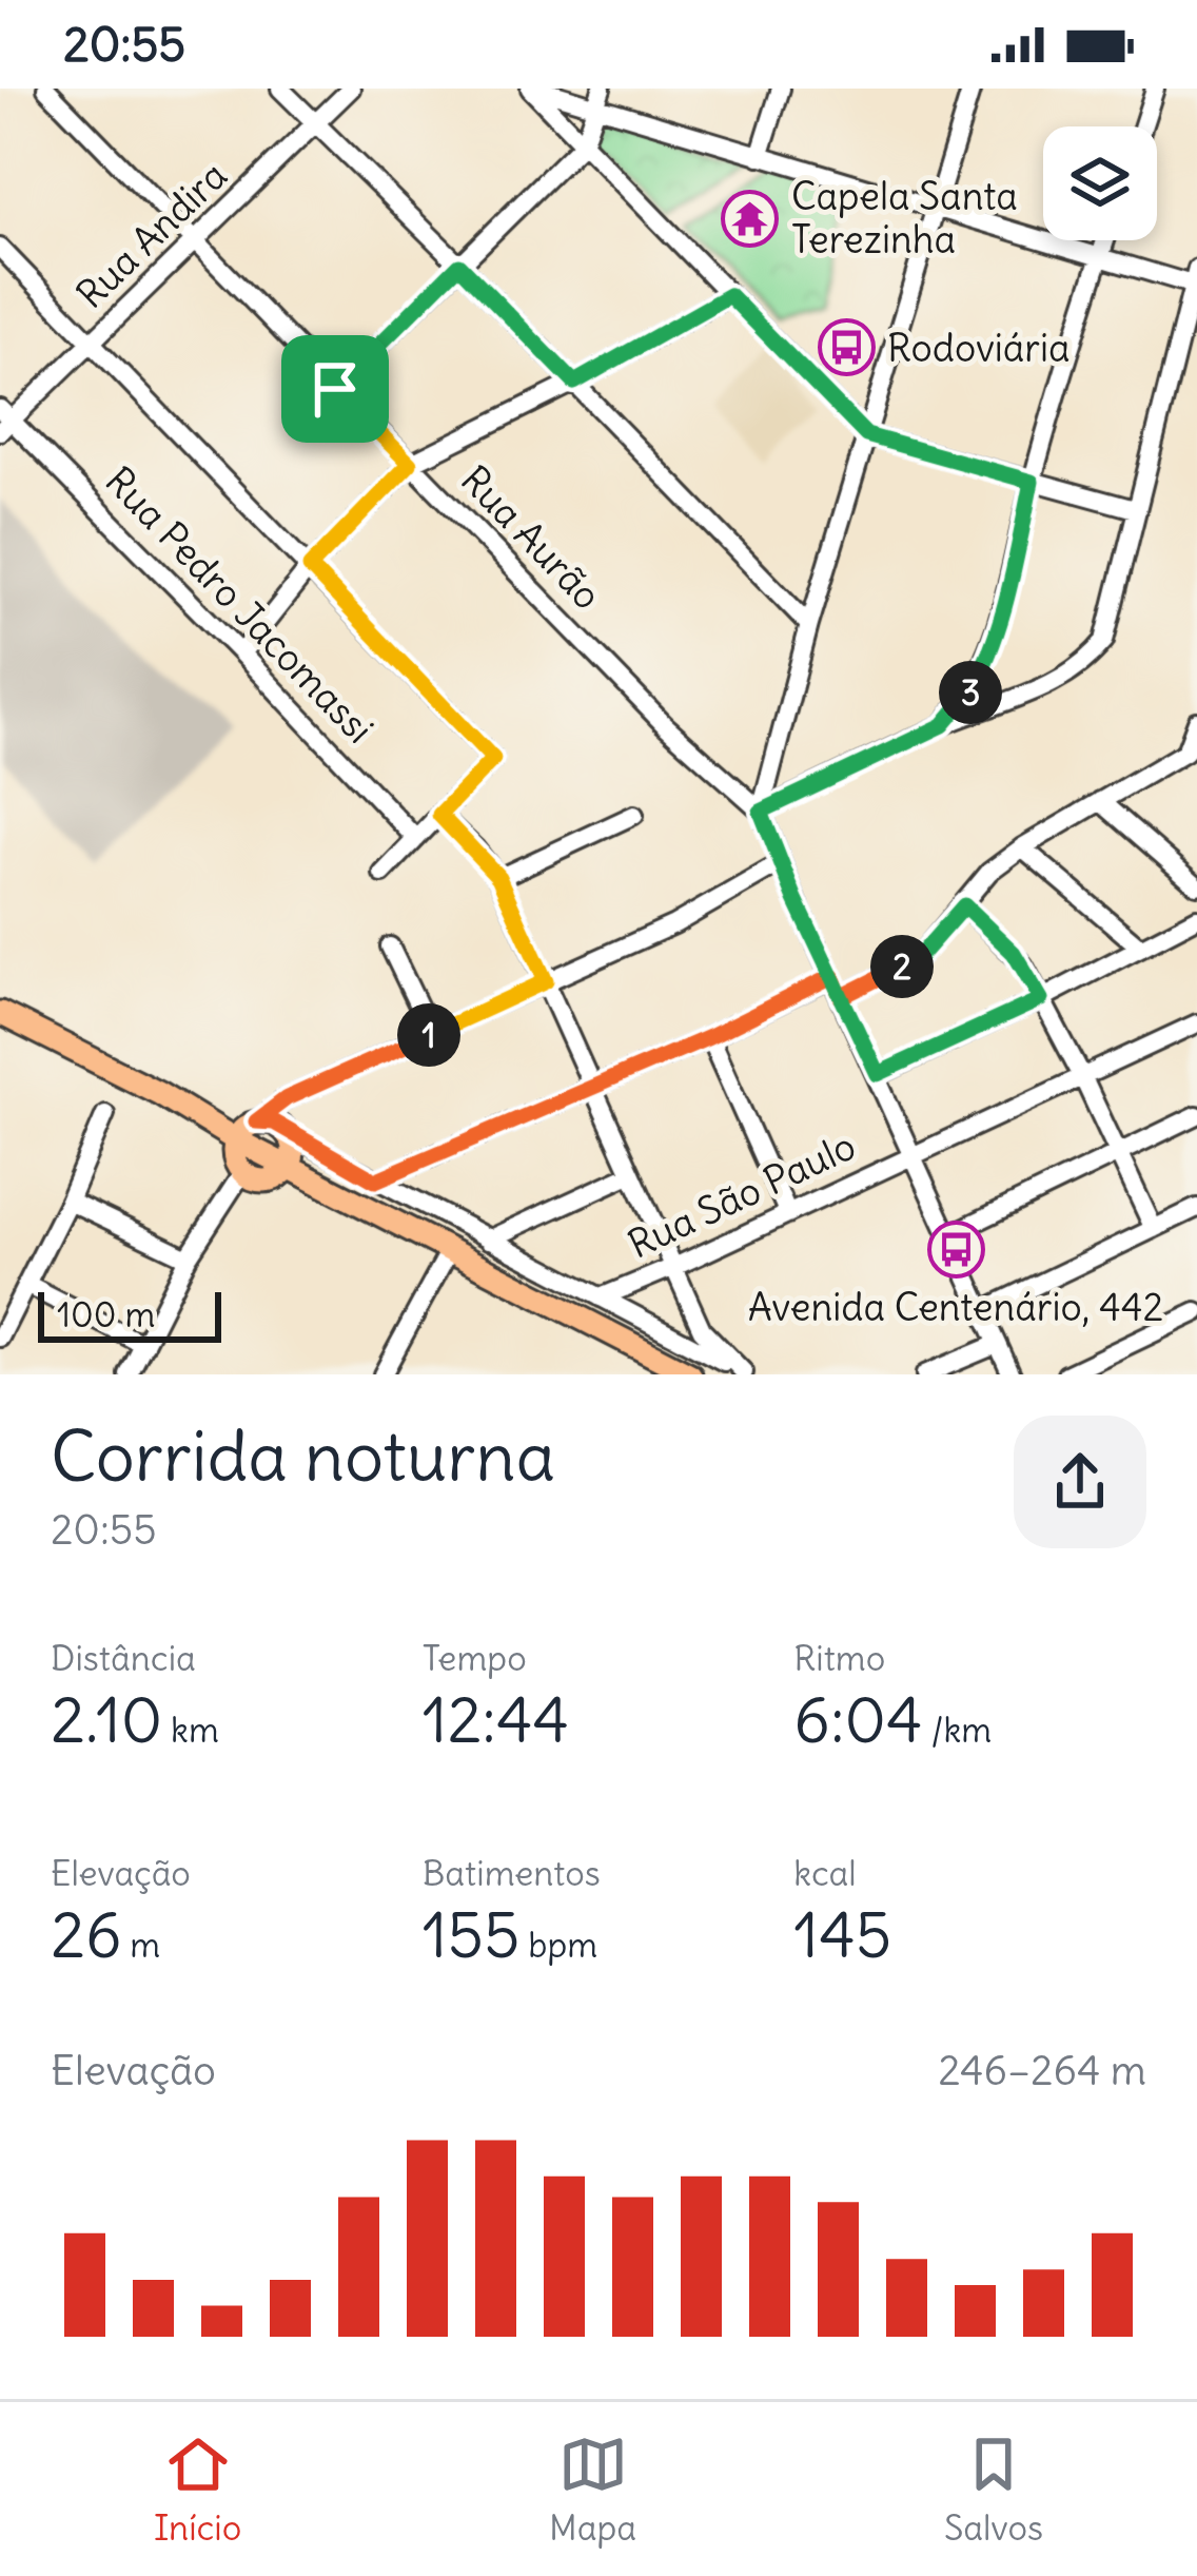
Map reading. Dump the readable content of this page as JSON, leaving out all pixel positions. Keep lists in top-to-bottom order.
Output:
{
  "streets": {
    "street": [
      "Rua Andira",
      "Rua Aurão",
      "Rua Pedro Jacomassi",
      "Rua São Paulo"
    ]
  },
  "crossings": [
    ["Rua Andira", "Rua Aurão"],
    ["Rua Andira", "Rua Pedro Jacomassi"]
  ],
  "places": {
    "temple": ["Capela Santa Terezinha"],
    "bus stop": ["Rodoviária", "Avenida Centenário, 442"]
  },
  "scale_bar": "100 m",
  "page": {
    "status": "20:55",
    "pins": ["3", "2", "1"],
    "scale": "100 m",
    "heading": ["Corrida noturna", "20:55"],
    "stats": [
      ["Distância", "2.10 km"],
      ["Tempo", "12:44"],
      ["Ritmo", "6:04 /km"],
      ["Elevação", "26 m"],
      ["Batimentos", "155 bpm"],
      ["kcal", "145"]
    ],
    "chart": ["Elevação", "246–264 m"],
    "tabs": ["Início", "Mapa", "Salvos"]
  }
}
